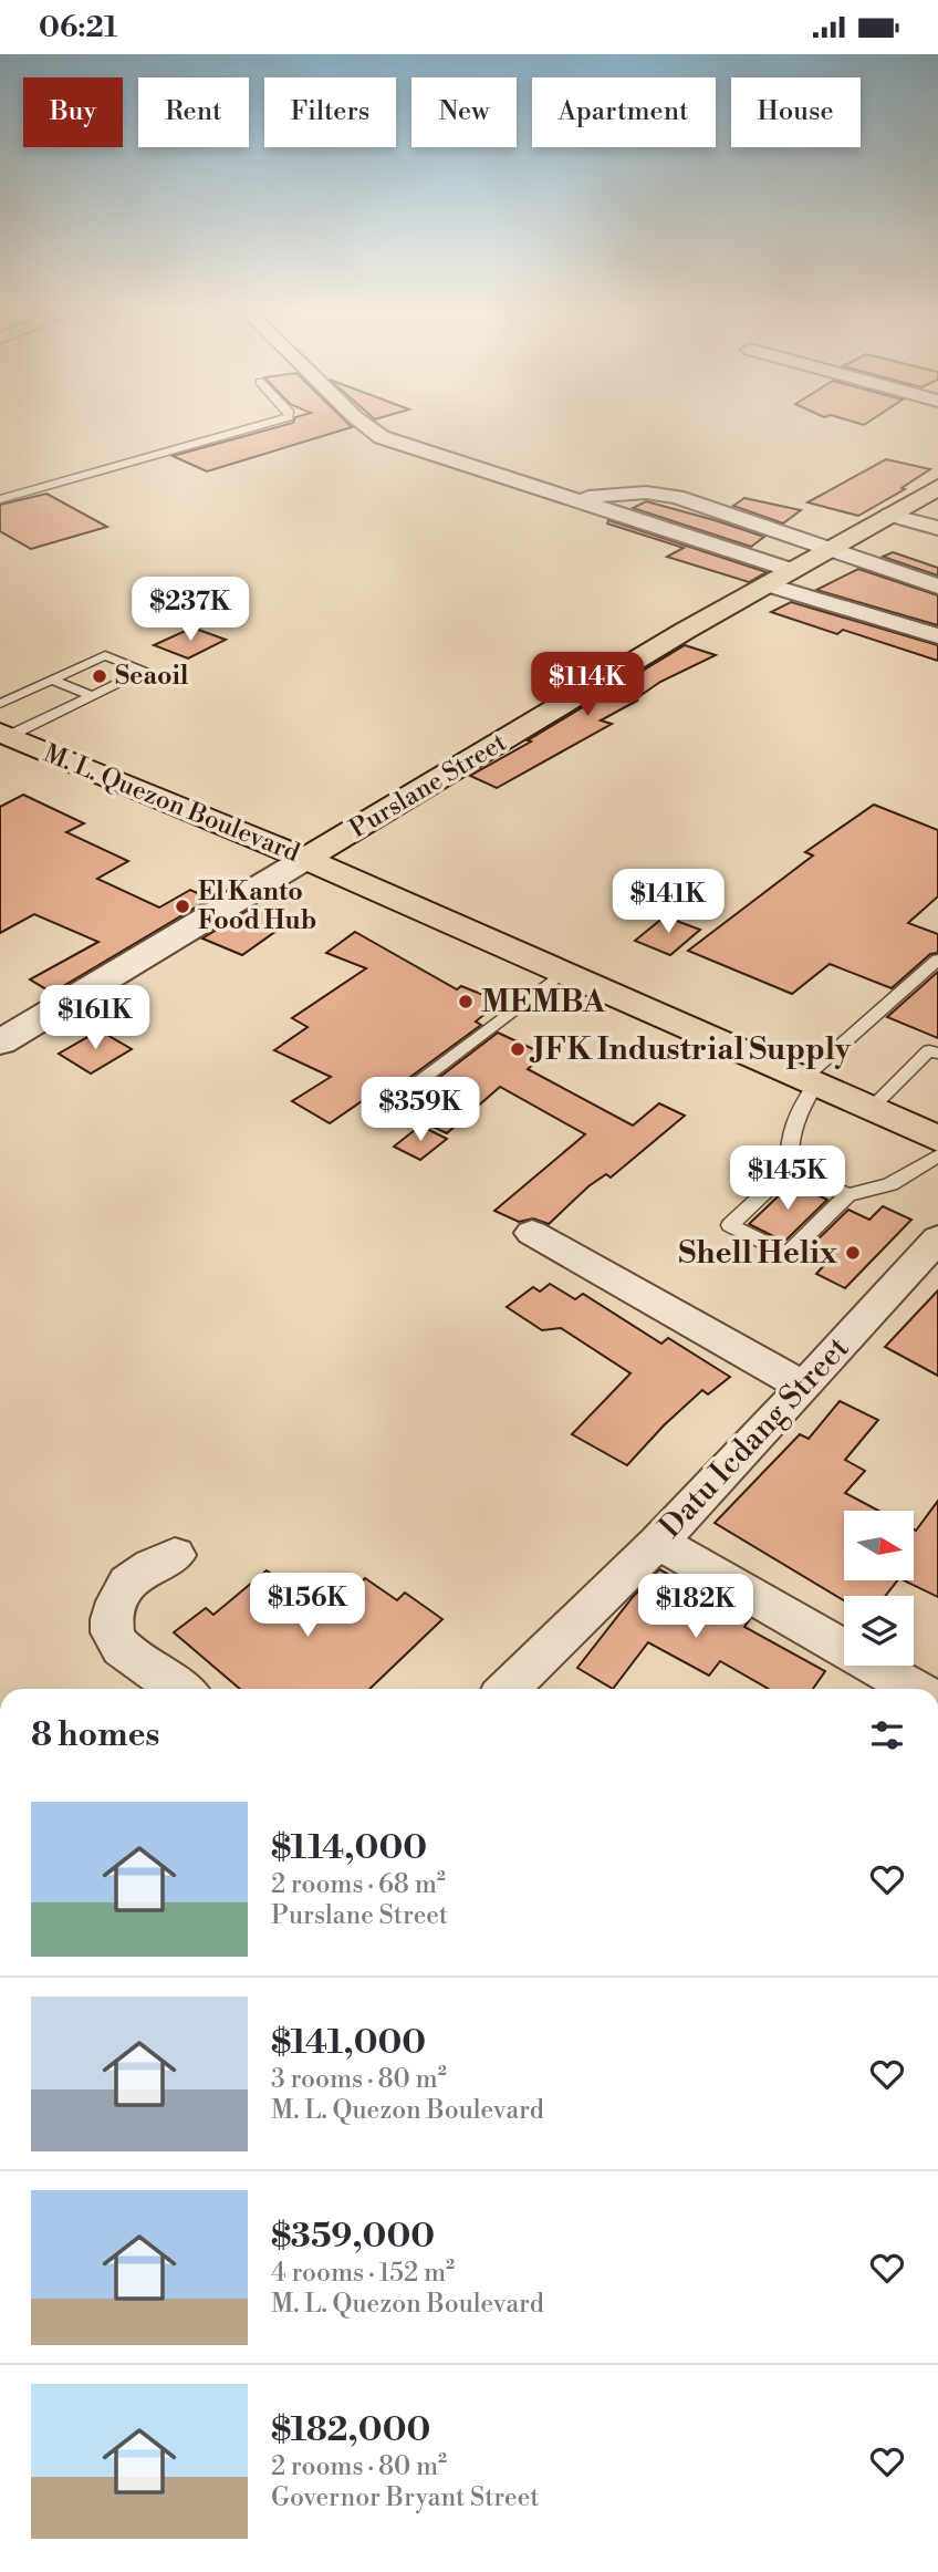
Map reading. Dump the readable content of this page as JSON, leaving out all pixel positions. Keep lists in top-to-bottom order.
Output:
{
  "streets": {
    "main road": ["Purslane Street", "M. L. Quezon Boulevard"],
    "street": ["Datu Icdang Street"]
  },
  "crossings": [
    ["Purslane Street", "M. L. Quezon Boulevard"]
  ],
  "places": [
    "Seaoil",
    "El Kanto Food Hub",
    "MEMBA",
    "JFK Industrial Supply",
    "Shell Helix"
  ],
  "north": "right",
  "page": {
    "status": "06:21",
    "chip": [
      "Buy",
      "Rent",
      "Filters",
      "New",
      "Apartment",
      "House"
    ],
    "price": [
      "$237K",
      "$114K",
      "$141K",
      "$161K",
      "$359K",
      "$145K",
      "$156K",
      "$182K"
    ],
    "heading": "8 homes",
    "list": [
      {
        "name": "$114,000",
        "note": "2 rooms · 68 m² · Purslane Street"
      },
      {
        "name": "$141,000",
        "note": "3 rooms · 80 m² · M. L. Quezon Boulevard"
      },
      {
        "name": "$359,000",
        "note": "4 rooms · 152 m² · M. L. Quezon Boulevard"
      },
      {
        "name": "$182,000",
        "note": "2 rooms · 80 m² · Governor Bryant Street"
      }
    ]
  }
}
